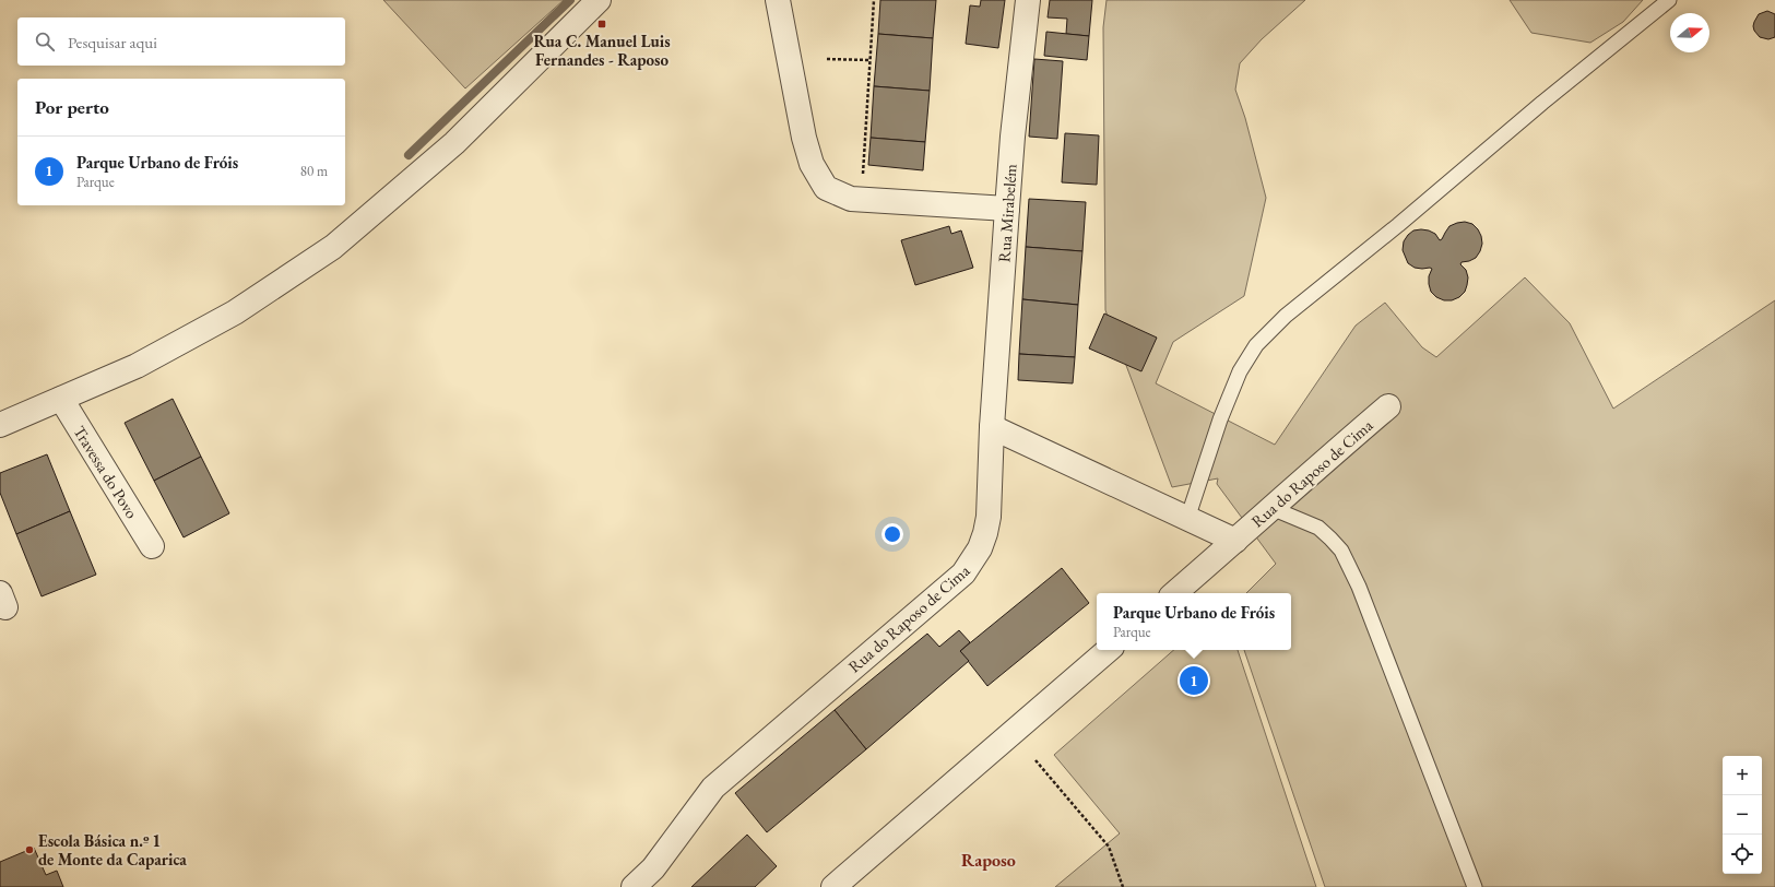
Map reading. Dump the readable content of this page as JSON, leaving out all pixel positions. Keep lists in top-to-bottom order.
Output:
{
  "streets": {
    "street": ["Rua Mirabelém", "Travessa do Povo", "Rua do Raposo de Cima"]
  },
  "crossings": [
    ["Rua Mirabelém", "Rua do Raposo de Cima"]
  ],
  "districts": ["Raposo"],
  "places": {
    "transit": ["Rua C. Manuel Luis Fernandes - Raposo"],
    "other": ["Escola Básica n.º 1 de Monte da Caparica"]
  },
  "north": "right",
  "page": {
    "search": "Pesquisar aqui",
    "heading": "Por perto",
    "list": [
      {
        "mark": "1",
        "name": "Parque Urbano de Fróis",
        "note": "Parque",
        "value": "80 m"
      }
    ],
    "popup": ["Parque Urbano de Fróis", "Parque"],
    "pins": "1",
    "map_buttons": ["+", "−"]
  }
}
